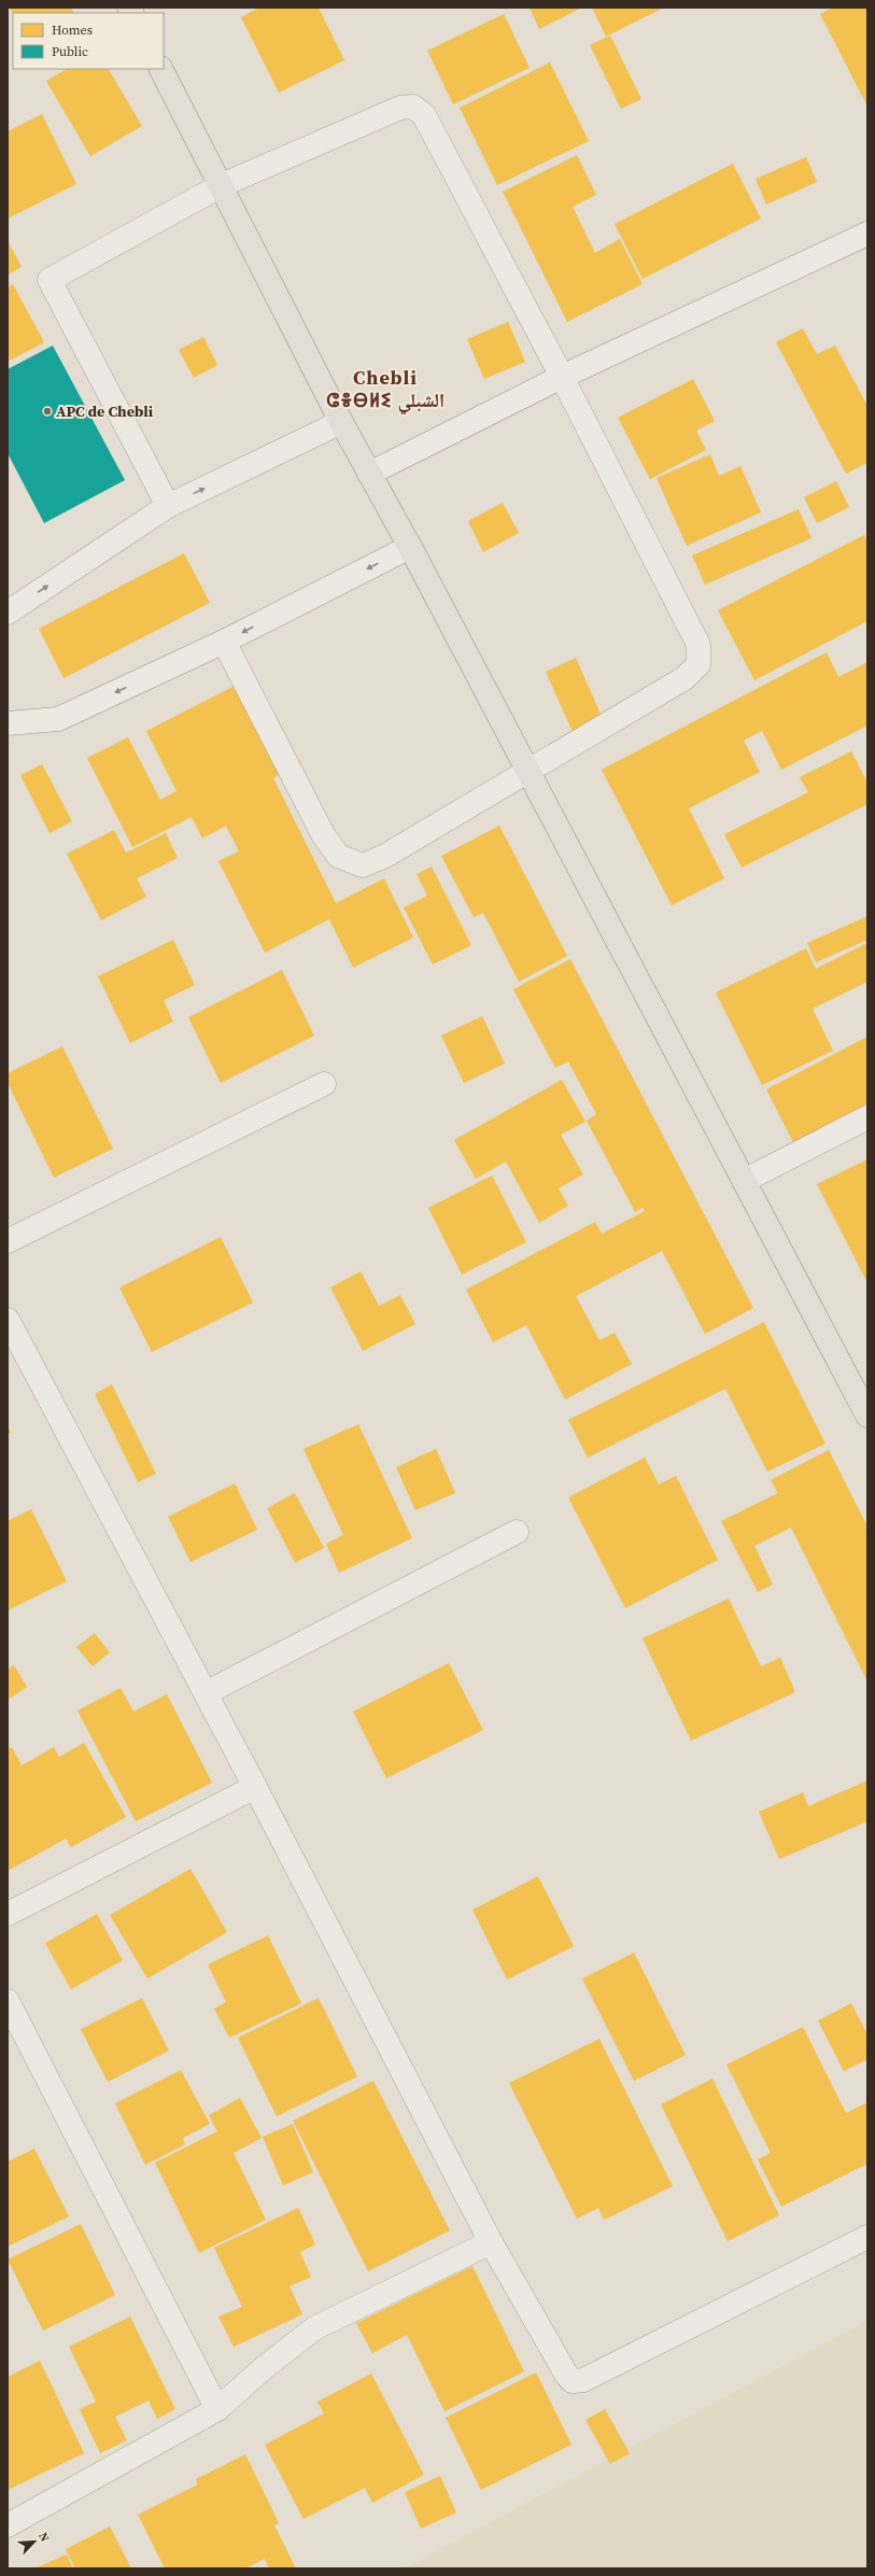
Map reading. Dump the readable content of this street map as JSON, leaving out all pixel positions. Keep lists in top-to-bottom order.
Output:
{
  "districts": ["Chebli ⵛⴻⴱⵍⵉ الشبلي"],
  "places": ["APC de Chebli"],
  "legend": ["Homes", "Public"],
  "north": "top right"
}
